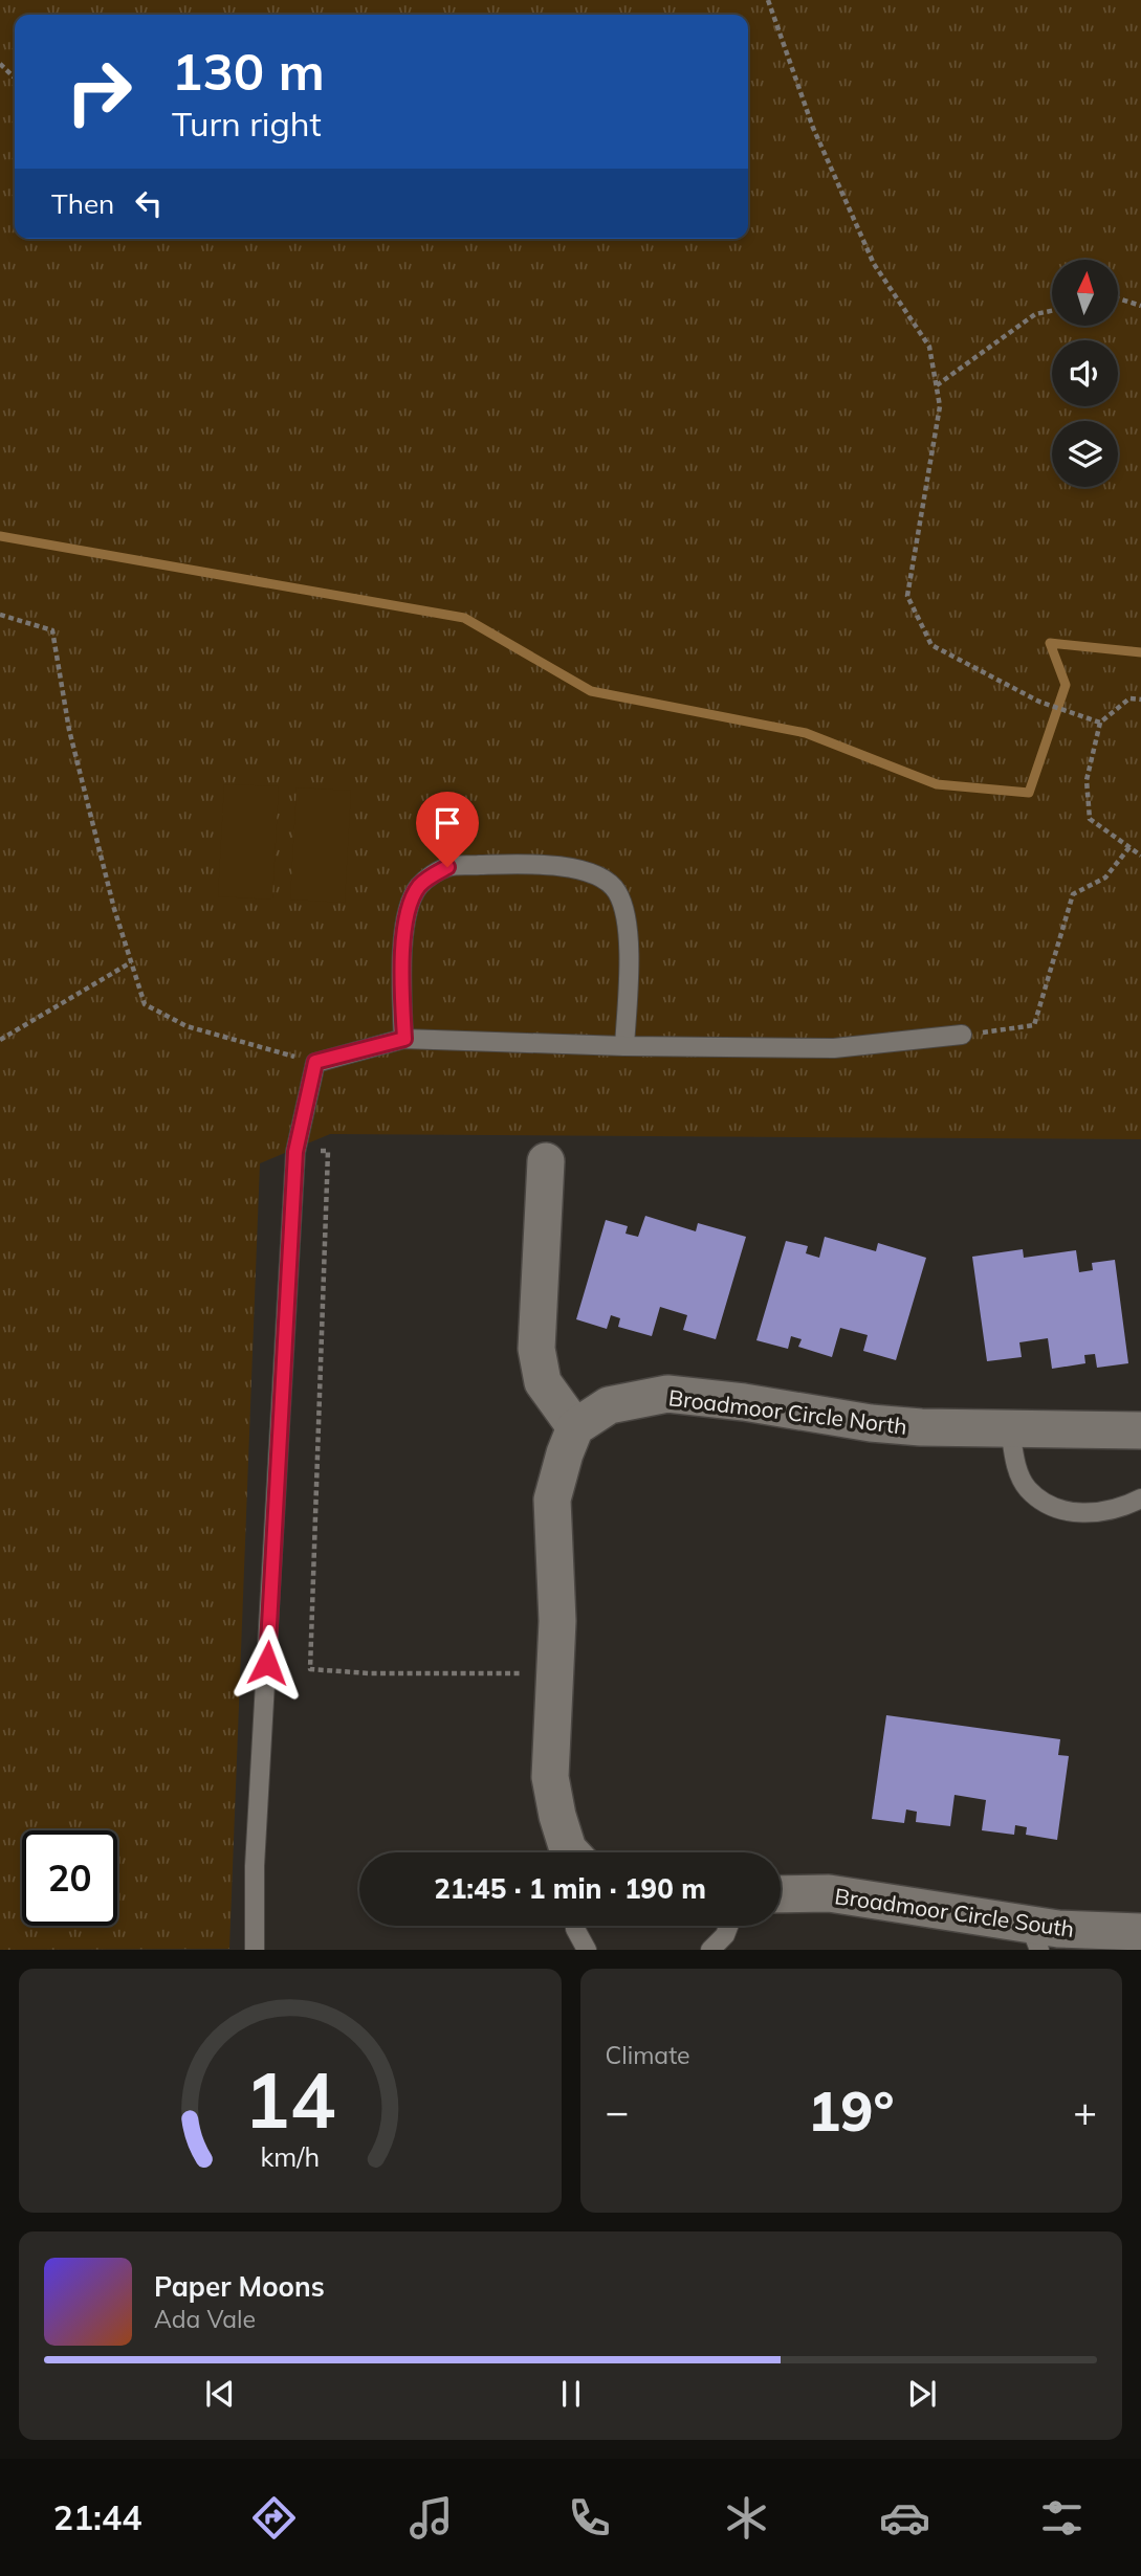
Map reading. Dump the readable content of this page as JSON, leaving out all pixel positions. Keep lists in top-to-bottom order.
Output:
{
  "streets": {
    "street": ["Broadmoor Circle North", "Broadmoor Circle South"]
  },
  "north": "top",
  "page": {
    "turn": ["130 m", "Turn right"],
    "then": "Then",
    "limit": "20",
    "trip": "21:45 · 1 min · 190 m",
    "tile": "Climate",
    "heat": ["−", "19°", "+"],
    "song": ["Paper Moons", "Ada Vale"],
    "tabs": "21:44",
    "gauge": ["14", "km/h"]
  }
}
